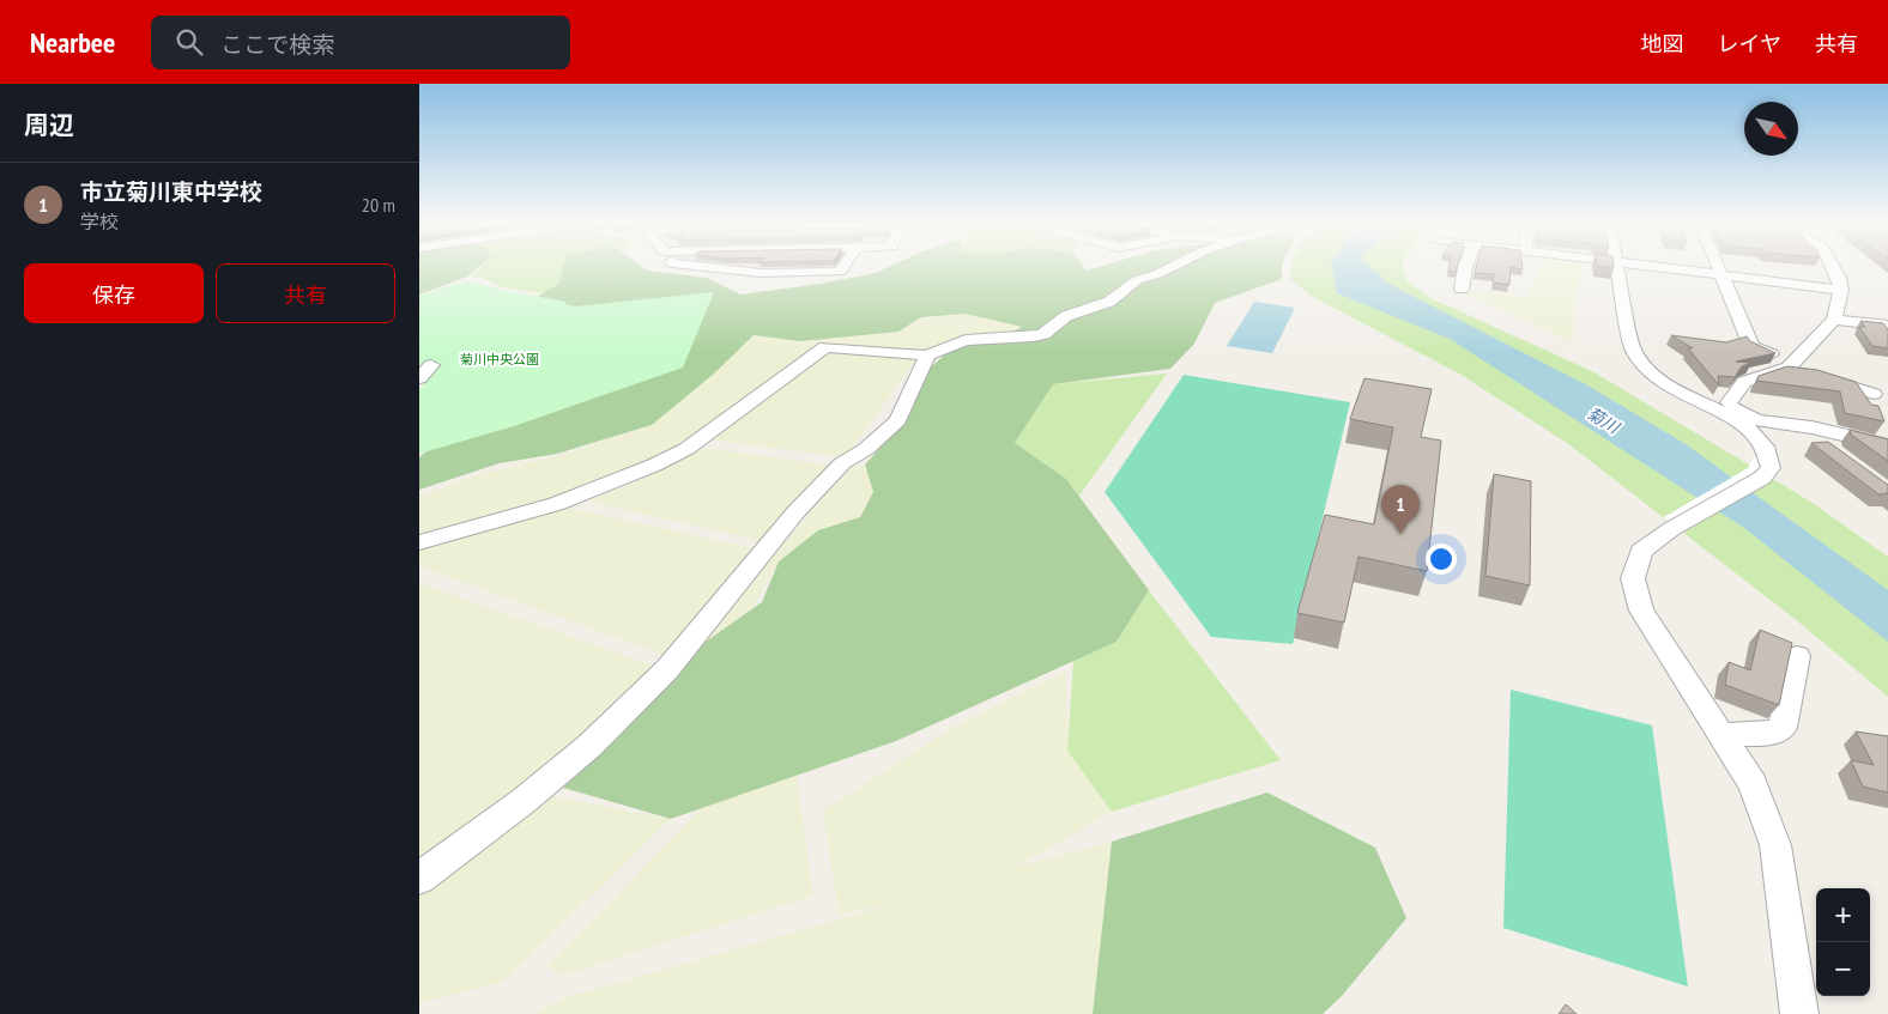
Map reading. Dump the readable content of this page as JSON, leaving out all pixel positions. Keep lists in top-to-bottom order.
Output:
{
  "water": ["菊川"],
  "parks": ["菊川中央公園"],
  "north": "bottom right",
  "page": {
    "header": "Nearbee",
    "search": "ここで検索",
    "nav": ["地図", "レイヤ", "共有"],
    "heading": "周辺",
    "list": [
      {
        "mark": "1",
        "name": "市立菊川東中学校",
        "note": "学校",
        "value": "20 m"
      }
    ],
    "buttons": ["保存", "共有"],
    "pins": "1",
    "map_buttons": ["+", "−"]
  }
}
